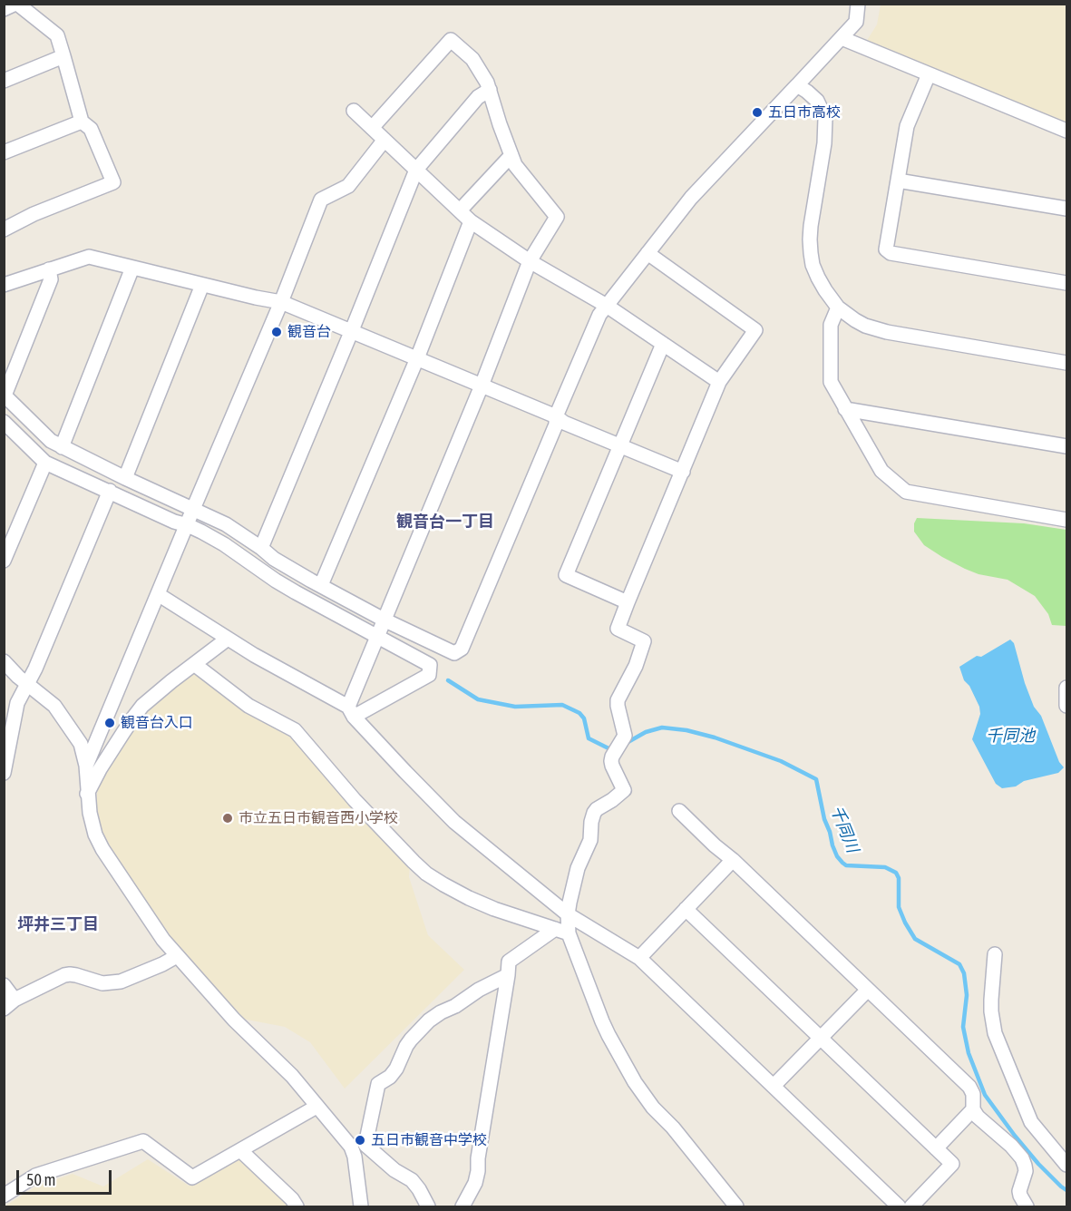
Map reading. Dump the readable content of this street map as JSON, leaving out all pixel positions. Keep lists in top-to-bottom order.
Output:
{
  "districts": ["観音台一丁目", "坪井三丁目"],
  "water": ["千同池", "千同川"],
  "places": [
    "五日市高校",
    "観音台",
    "観音台入口",
    "市立五日市観音西小学校",
    "五日市観音中学校"
  ],
  "scale_bar": "50 m"
}
